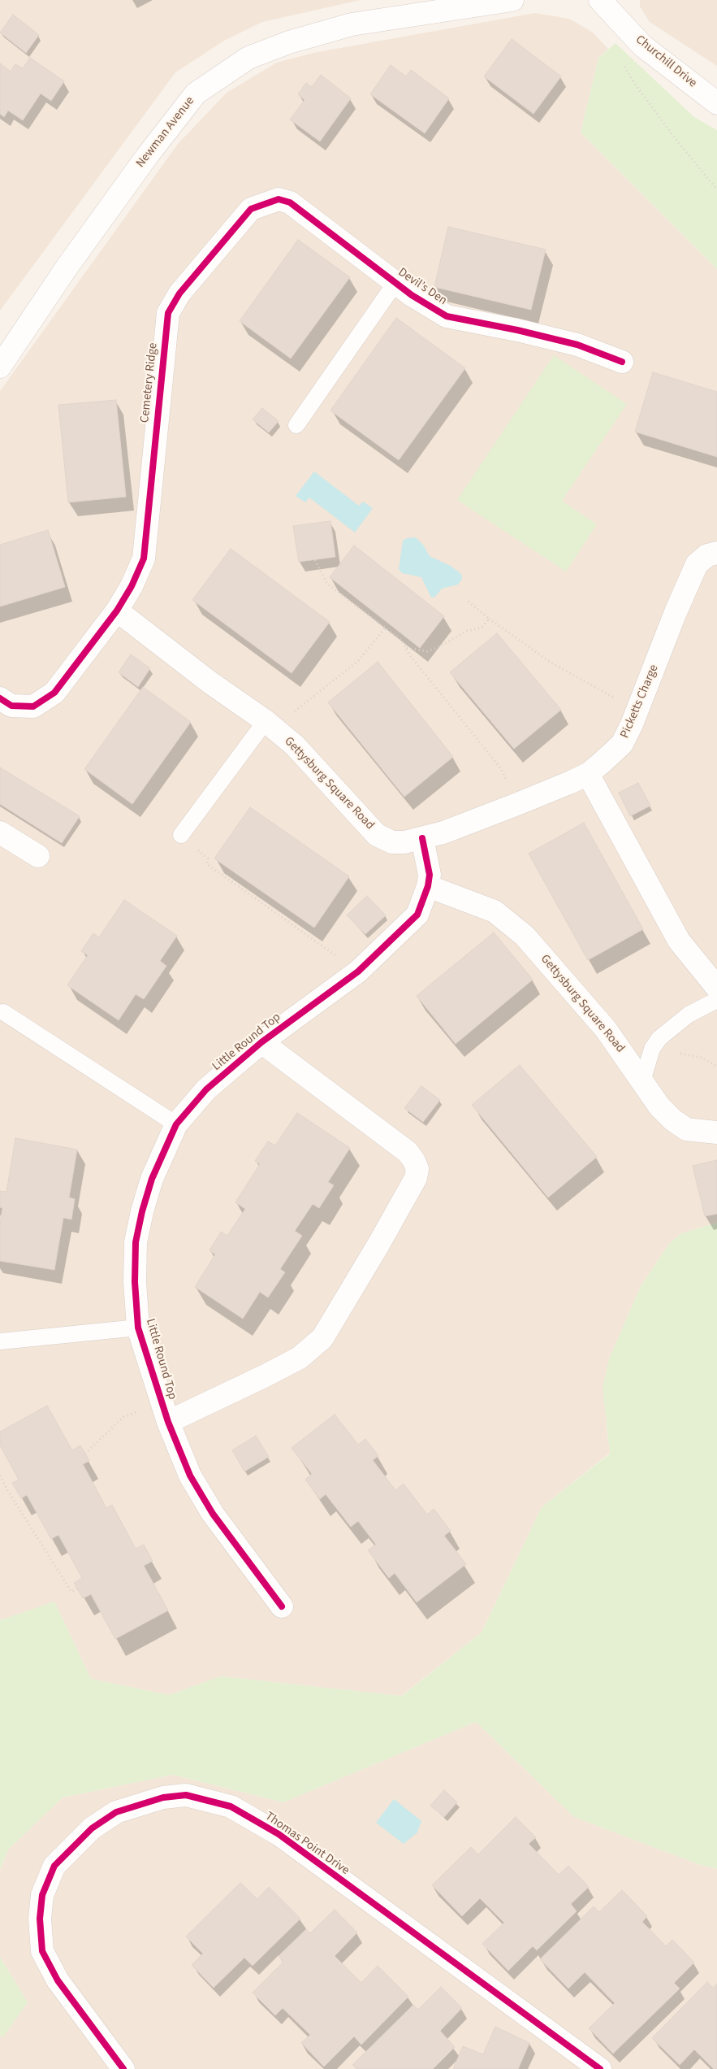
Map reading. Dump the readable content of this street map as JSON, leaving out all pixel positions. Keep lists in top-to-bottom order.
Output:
{
  "streets": {
    "street": [
      "Churchill Drive",
      "Newman Avenue",
      "Devil’s Den",
      "Cemetery Ridge",
      "Picketts Charge",
      "Gettysburg Square Road",
      "Little Round Top",
      "Thomas Point Drive"
    ]
  },
  "crossings": [
    ["Devil’s Den", "Cemetery Ridge"],
    ["Cemetery Ridge", "Gettysburg Square Road"],
    ["Picketts Charge", "Gettysburg Square Road"],
    ["Gettysburg Square Road", "Little Round Top"]
  ]
}
